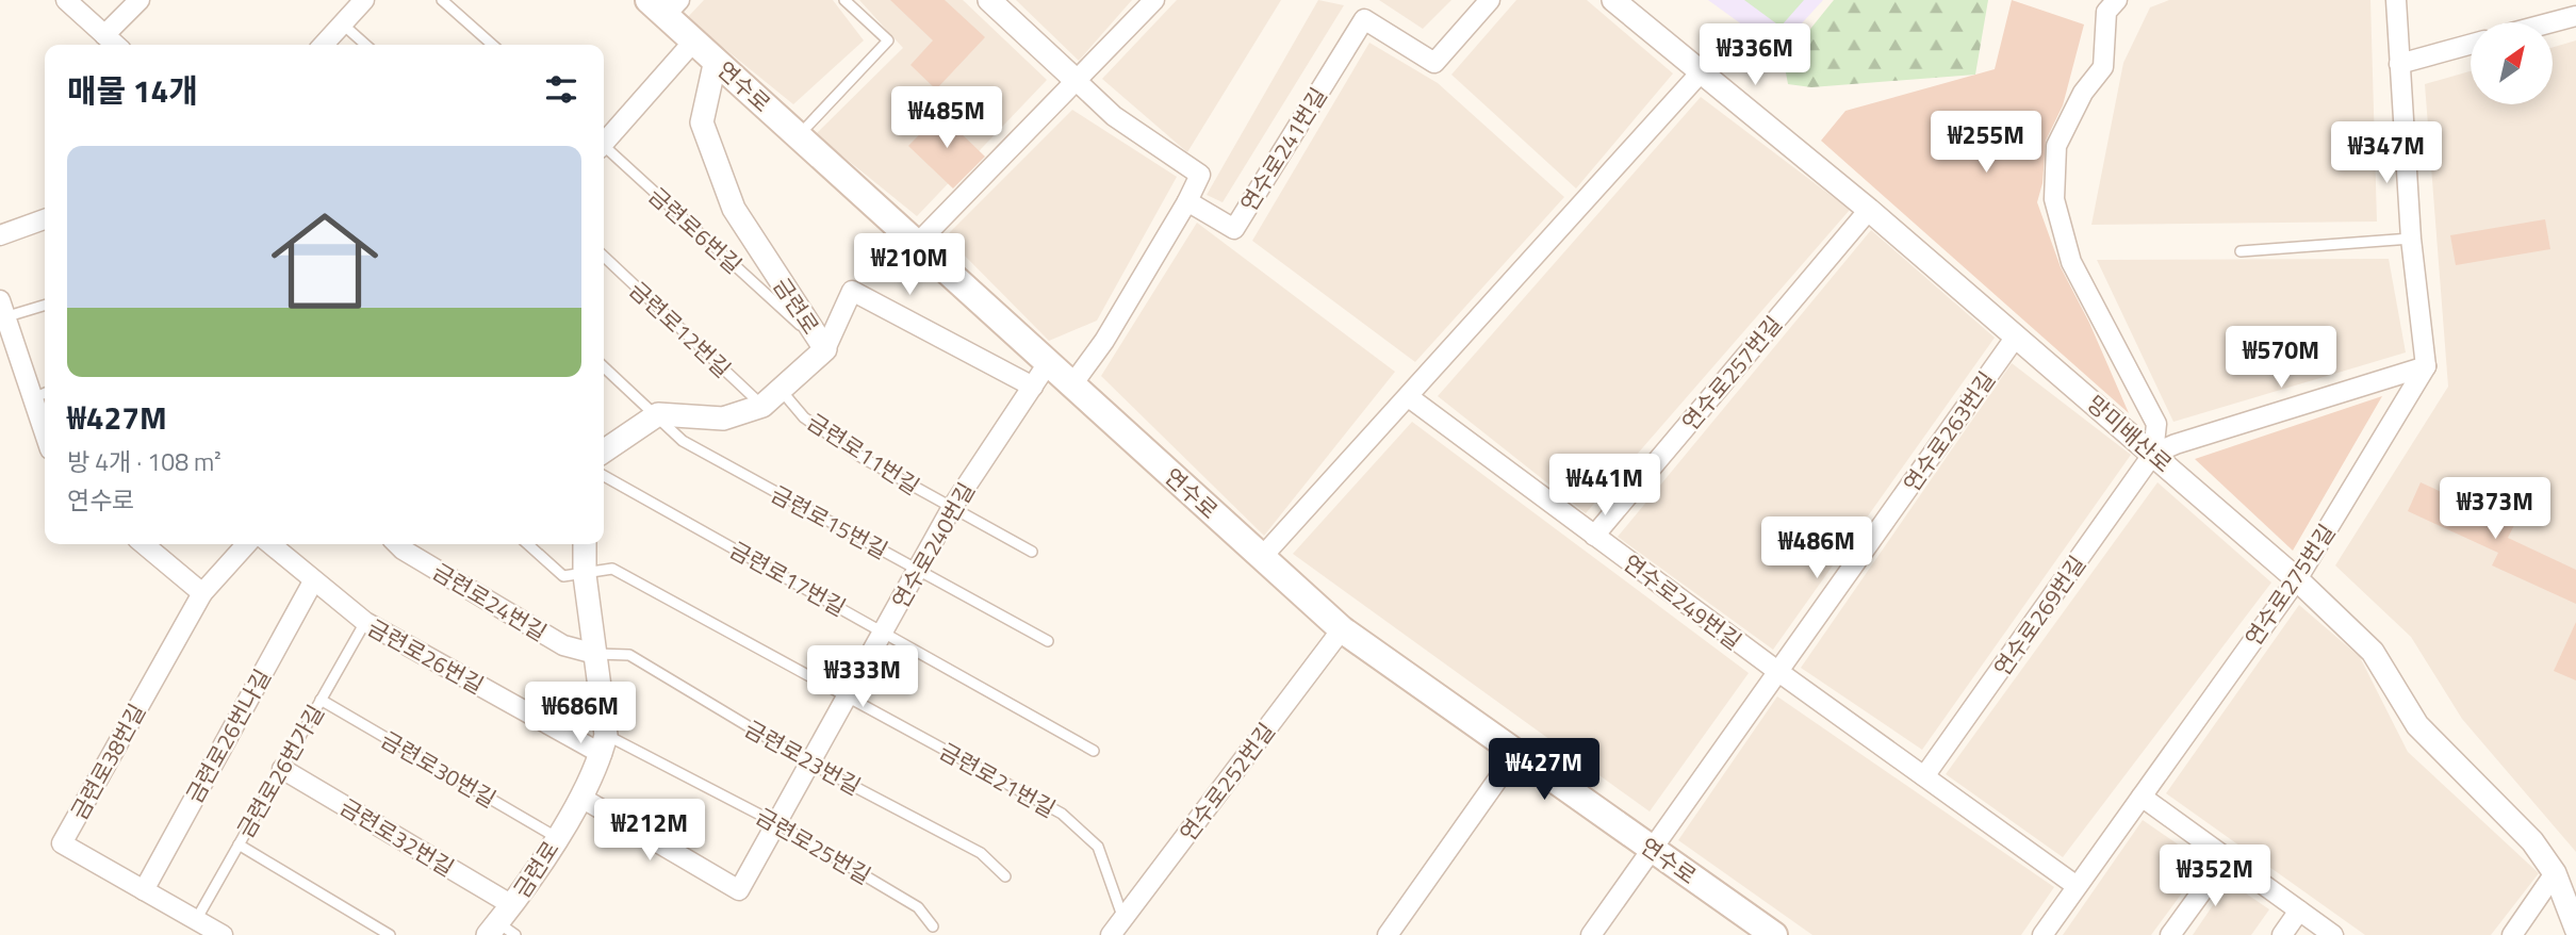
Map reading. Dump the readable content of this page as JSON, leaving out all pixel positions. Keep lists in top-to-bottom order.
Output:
{
  "streets": {
    "main road": ["연수로"],
    "street": [
      "연수로241번길",
      "금련로",
      "연수로257번길",
      "연수로263번길",
      "망미배산로",
      "연수로240번길",
      "연수로275번길",
      "금련로24번길",
      "연수로249번길",
      "연수로269번길",
      "금련로26번길",
      "금련로26번나길",
      "금련로38번길",
      "연수로252번길",
      "금련로32번길"
    ],
    "lane": [
      "금련로6번길",
      "금련로12번길",
      "금련로11번길",
      "금련로15번길",
      "금련로17번길",
      "금련로23번길",
      "금련로30번길",
      "금련로26번가길",
      "금련로21번길",
      "금련로25번길"
    ]
  },
  "crossings": [
    ["연수로", "금련로"],
    ["연수로", "연수로263번길"],
    ["연수로", "연수로240번길"],
    ["연수로", "연수로252번길"],
    ["금련로6번길", "금련로"],
    ["금련로", "금련로12번길"],
    ["금련로", "금련로11번길"],
    ["금련로", "금련로15번길"],
    ["금련로", "연수로240번길"],
    ["금련로", "금련로26번길"],
    ["금련로", "금련로30번길"],
    ["금련로", "금련로32번길"],
    ["금련로", "금련로25번길"],
    ["연수로257번길", "망미배산로"],
    ["연수로257번길", "연수로249번길"],
    ["연수로263번길", "망미배산로"],
    ["연수로263번길", "연수로249번길"],
    ["망미배산로", "연수로275번길"],
    ["망미배산로", "연수로269번길"],
    ["금련로11번길", "연수로240번길"],
    ["금련로15번길", "연수로240번길"],
    ["연수로240번길", "금련로17번길"],
    ["연수로240번길", "금련로23번길"],
    ["연수로240번길", "금련로21번길"],
    ["연수로240번길", "금련로25번길"],
    ["금련로24번길", "금련로23번길"],
    ["금련로26번길", "금련로26번나길"],
    ["금련로26번길", "금련로26번가길"],
    ["금련로26번길", "금련로25번길"],
    ["금련로26번나길", "금련로38번길"],
    ["금련로38번길", "금련로26번가길"],
    ["금련로30번길", "금련로26번가길"],
    ["금련로26번가길", "금련로32번길"],
    ["금련로21번길", "연수로252번길"]
  ],
  "north": "top right",
  "page": {
    "price": [
      "₩336M",
      "₩485M",
      "₩255M",
      "₩347M",
      "₩210M",
      "₩570M",
      "₩441M",
      "₩373M",
      "₩486M",
      "₩333M",
      "₩686M",
      "₩427M",
      "₩212M",
      "₩352M"
    ],
    "heading": "매물 14개",
    "list": [
      {
        "name": "₩427M",
        "note": "방 4개 · 108 m² · 연수로"
      }
    ]
  }
}
